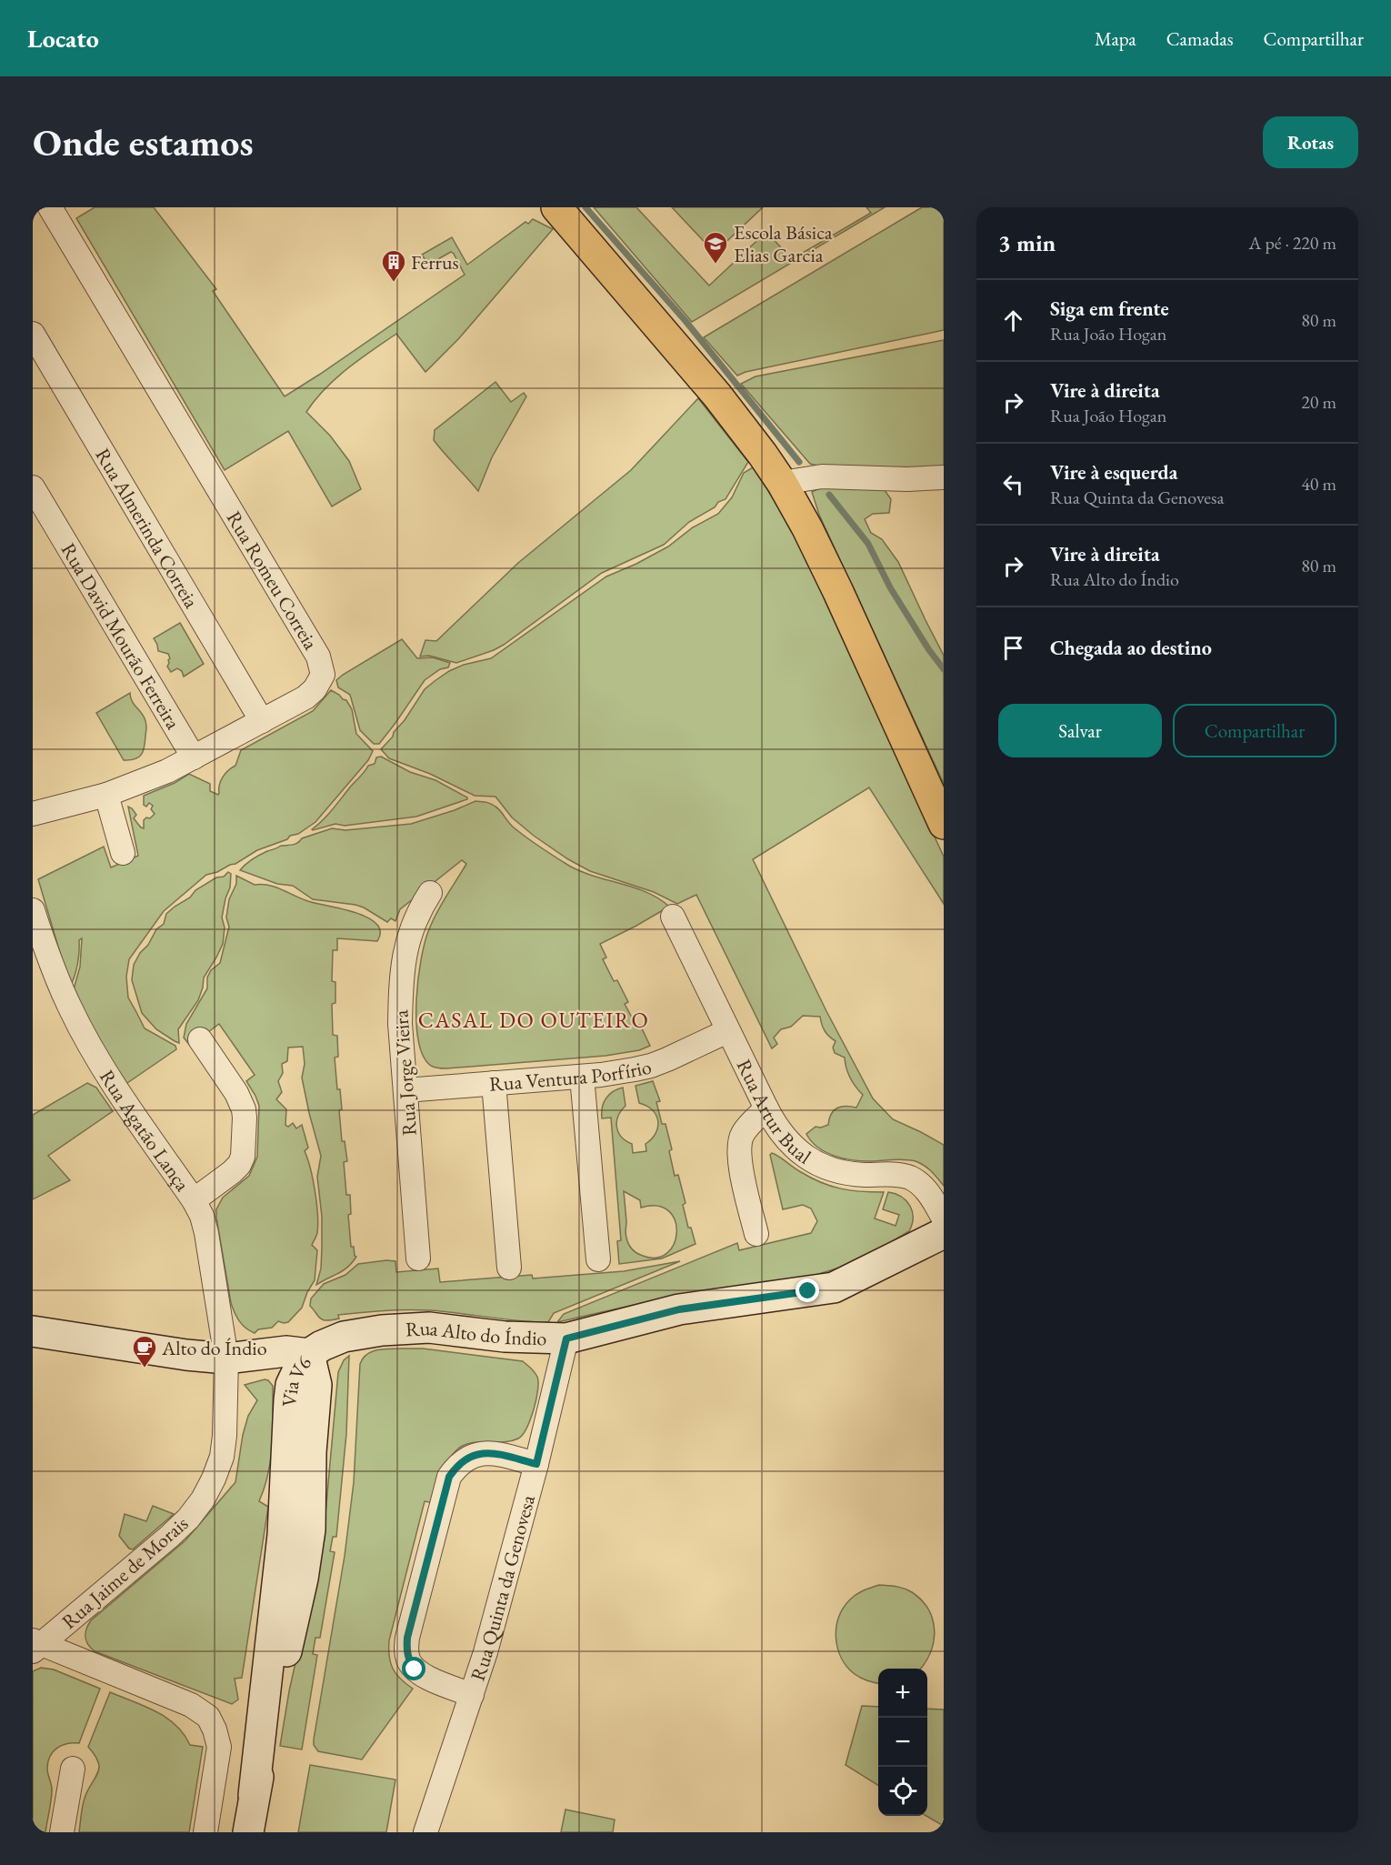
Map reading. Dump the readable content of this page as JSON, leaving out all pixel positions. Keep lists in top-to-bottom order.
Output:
{
  "streets": {
    "main road": ["Rua Alto do Índio", "Via V6"],
    "street": [
      "Rua Almerinda Correia",
      "Rua Romeu Correia",
      "Rua David Mourão Ferreira",
      "Rua Jorge Vieira",
      "Rua Ventura Porfírio",
      "Rua Artur Bual",
      "Rua Agatão Lança",
      "Rua Jaime de Morais",
      "Rua Quinta da Genovesa"
    ]
  },
  "crossings": [
    ["Rua Almerinda Correia", "Rua Romeu Correia"],
    ["Rua Romeu Correia", "Rua David Mourão Ferreira"],
    ["Rua Jorge Vieira", "Rua Ventura Porfírio"],
    ["Rua Ventura Porfírio", "Rua Artur Bual"],
    ["Rua Agatão Lança", "Rua Jaime de Morais"],
    ["Rua Alto do Índio", "Via V6"],
    ["Rua Alto do Índio", "Rua Quinta da Genovesa"]
  ],
  "districts": ["CASAL DO OUTEIRO"],
  "places": {
    "school or university": ["Escola Básica Elias Garcia"],
    "building": ["Ferrus"],
    "cafe": ["Alto do Índio"]
  },
  "page": {
    "header": "Locato",
    "nav": ["Mapa", "Camadas", "Compartilhar"],
    "buttons": [
      "Rotas",
      ["Salvar", "Compartilhar"]
    ],
    "title": "Onde estamos",
    "heading": ["3 min", "A pé · 220 m"],
    "list": [
      ["Siga em frente", "Rua João Hogan", "80 m"],
      ["Vire à direita", "Rua João Hogan", "20 m"],
      ["Vire à esquerda", "Rua Quinta da Genovesa", "40 m"],
      ["Vire à direita", "Rua Alto do Índio", "80 m"],
      "Chegada ao destino"
    ],
    "map_buttons": ["+", "−"]
  }
}
